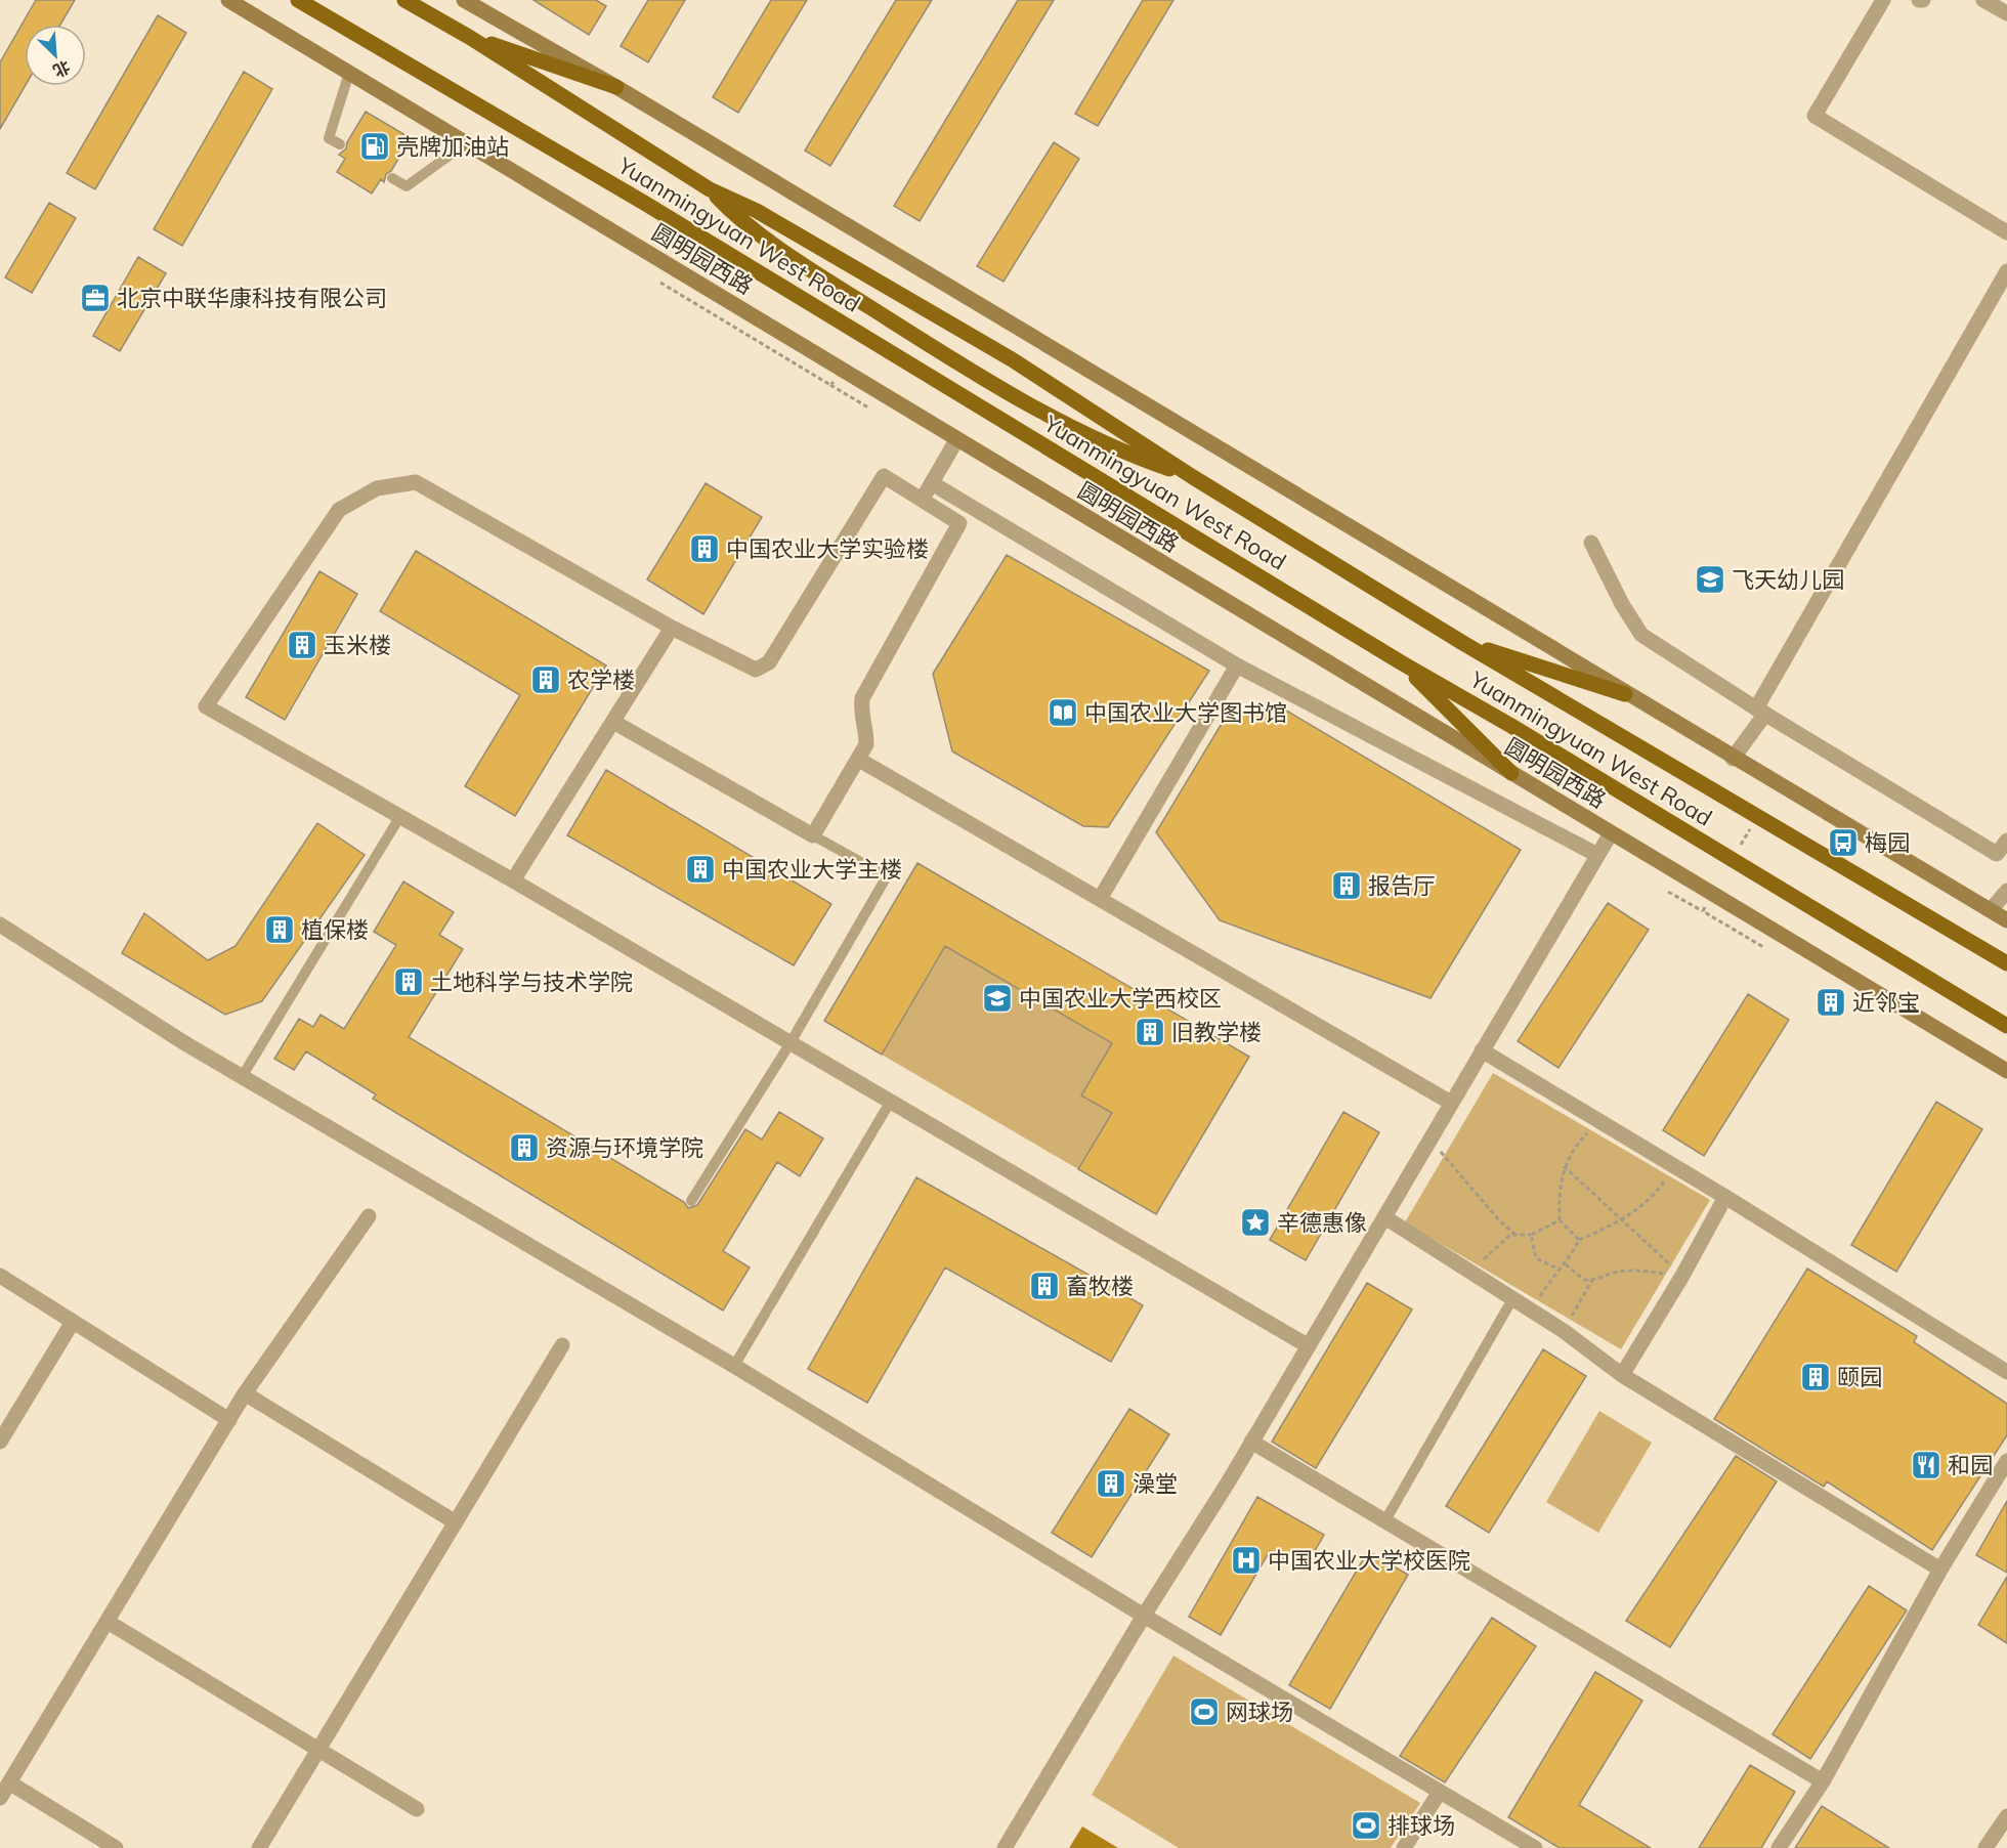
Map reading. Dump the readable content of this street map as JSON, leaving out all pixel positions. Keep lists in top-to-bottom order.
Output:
{
  "streets": {
    "main road": ["Yuanmingyuan West Road"],
    "street": ["圆明园西路"]
  },
  "places": {
    "fuel station": ["壳牌加油站"],
    "office": ["北京中联华康科技有限公司"],
    "building": [
      "中国农业大学实验楼",
      "玉米楼",
      "农学楼",
      "中国农业大学主楼",
      "报告厅",
      "植保楼",
      "土地科学与技术学院",
      "近邻宝",
      "旧教学楼",
      "资源与环境学院",
      "畜牧楼",
      "颐园",
      "澡堂"
    ],
    "school or university": ["飞天幼儿园", "中国农业大学西校区"],
    "library": ["中国农业大学图书馆"],
    "bus stop": ["梅园"],
    "place": ["辛德惠像"],
    "restaurant": ["和园"],
    "hospital": ["中国农业大学校医院"],
    "sports": ["网球场", "排球场"]
  },
  "north": "bottom right"
}
